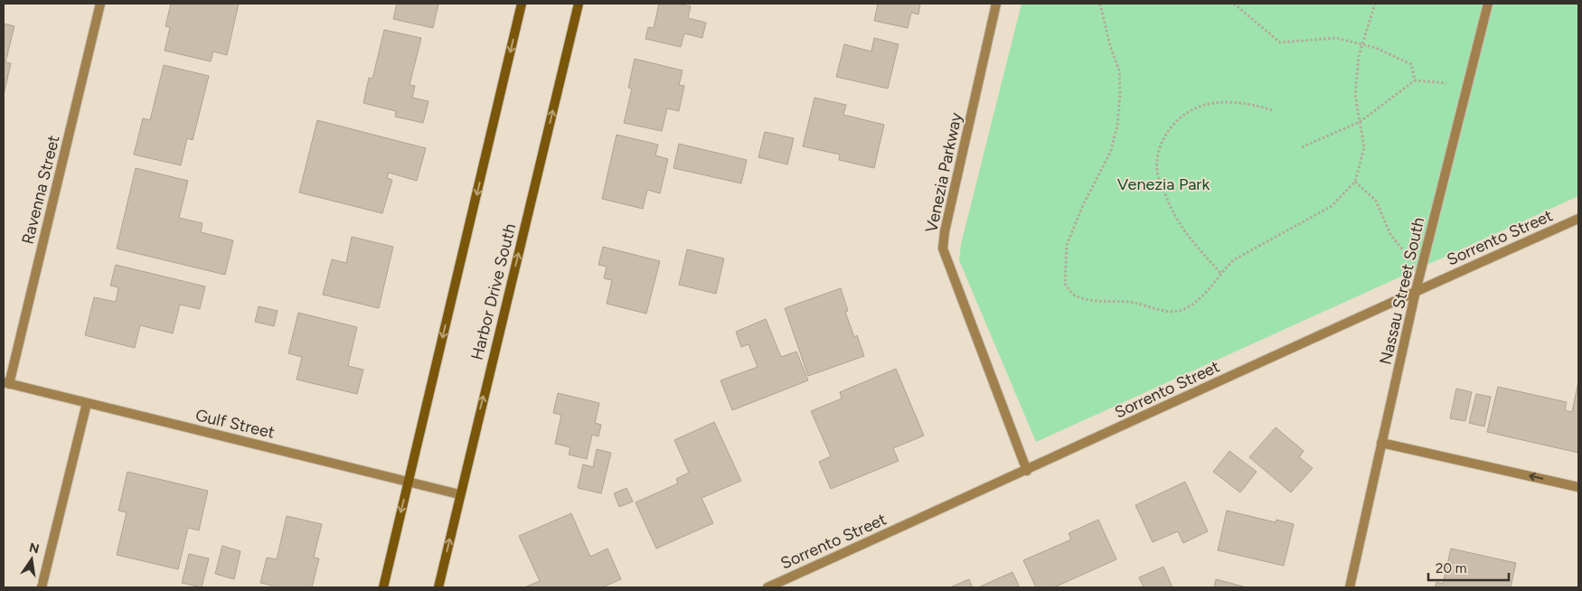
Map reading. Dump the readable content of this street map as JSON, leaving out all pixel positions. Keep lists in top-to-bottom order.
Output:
{
  "streets": {
    "street": [
      "Venezia Parkway",
      "Ravenna Street",
      "Sorrento Street",
      "Nassau Street South",
      "Harbor Drive South",
      "Gulf Street"
    ]
  },
  "crossings": [
    ["Venezia Parkway", "Sorrento Street"],
    ["Ravenna Street", "Gulf Street"],
    ["Sorrento Street", "Nassau Street South"],
    ["Harbor Drive South", "Gulf Street"]
  ],
  "parks": ["Venezia Park"],
  "scale_bar": "20 m",
  "north": "top"
}
